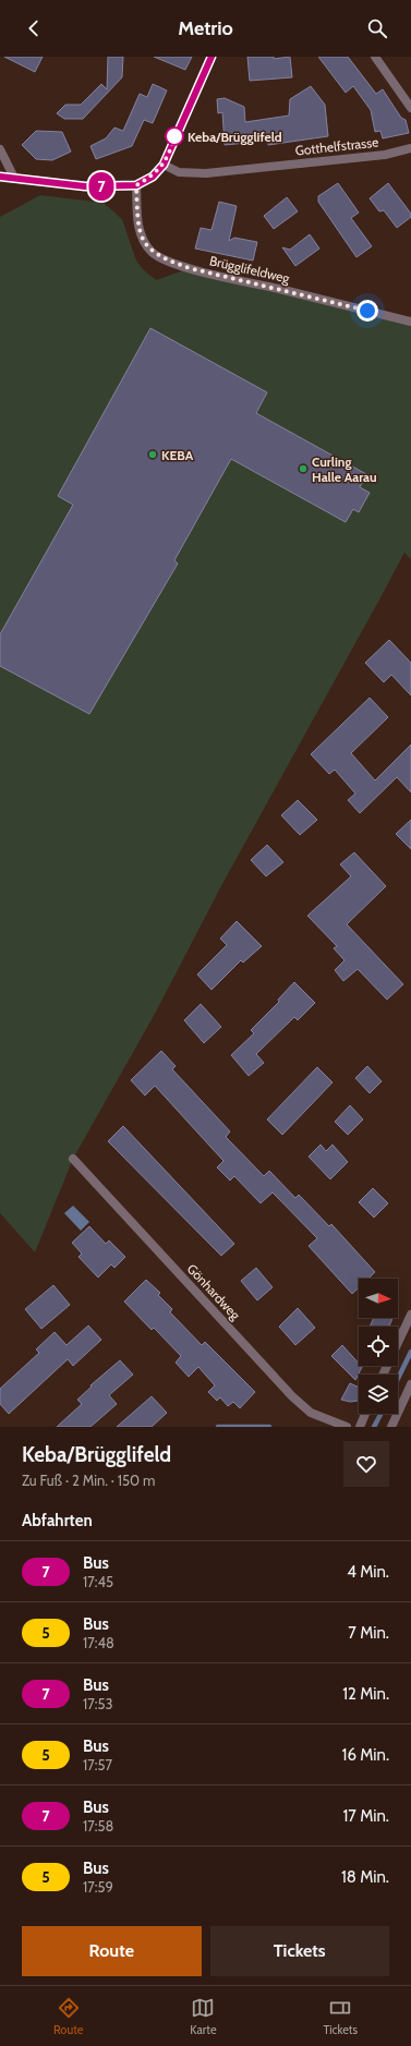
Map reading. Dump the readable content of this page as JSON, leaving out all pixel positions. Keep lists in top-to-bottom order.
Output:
{
  "streets": {
    "street": ["Gotthelfstrasse", "Brügglifeldweg", "Gönhardweg"]
  },
  "places": ["Keba/Brügglifeld", "KEBA", "Curling Halle Aarau"],
  "lines": ["bus line 7"],
  "north": "right",
  "page": {
    "header": "Metrio",
    "on_map": "7",
    "heading": [
      ["Keba/Brügglifeld", "Zu Fuß · 2 Min. · 150 m"],
      "Abfahrten"
    ],
    "list": [
      {
        "mark": "7",
        "name": "Bus",
        "note": "17:45",
        "value": "4 Min."
      },
      {
        "mark": "5",
        "name": "Bus",
        "note": "17:48",
        "value": "7 Min."
      },
      {
        "mark": "7",
        "name": "Bus",
        "note": "17:53",
        "value": "12 Min."
      },
      {
        "mark": "5",
        "name": "Bus",
        "note": "17:57",
        "value": "16 Min."
      },
      {
        "mark": "7",
        "name": "Bus",
        "note": "17:58",
        "value": "17 Min."
      },
      {
        "mark": "5",
        "name": "Bus",
        "note": "17:59",
        "value": "18 Min."
      }
    ],
    "buttons": ["Route", "Tickets"],
    "tabs": ["Route", "Karte", "Tickets"]
  }
}
